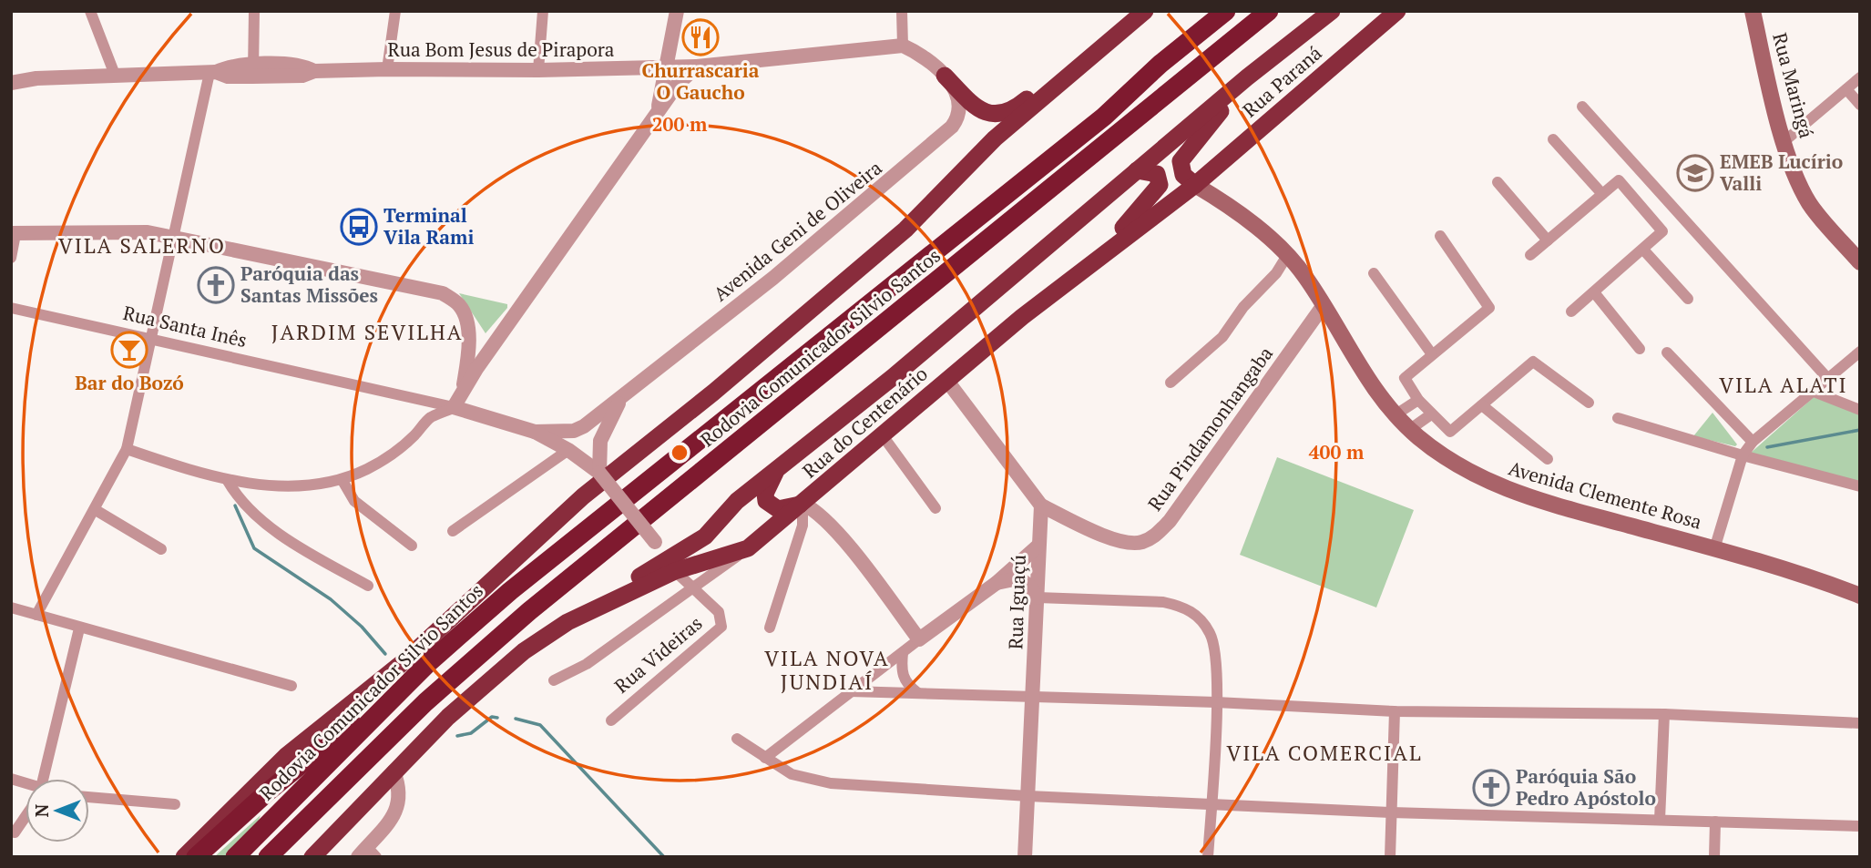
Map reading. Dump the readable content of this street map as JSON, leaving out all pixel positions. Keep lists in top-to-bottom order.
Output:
{
  "streets": {
    "highway": ["Rua Paraná", "Rodovia Comunicador Silvio Santos", "Rua do Centenário"],
    "main road": ["Rua Maringá", "Avenida Clemente Rosa"],
    "street": [
      "Rua Bom Jesus de Pirapora",
      "Avenida Geni de Oliveira",
      "Rua Santa Inês",
      "Rua Pindamonhangaba",
      "Rua Iguaçú",
      "Rua Videiras"
    ]
  },
  "crossings": [
    ["Rua Paraná", "Rua do Centenário"],
    ["Rua Paraná", "Avenida Clemente Rosa"],
    ["Avenida Geni de Oliveira", "Rua Santa Inês"],
    ["Rua do Centenário", "Avenida Clemente Rosa"],
    ["Rua do Centenário", "Rua Videiras"],
    ["Rua Pindamonhangaba", "Avenida Clemente Rosa"],
    ["Rua Pindamonhangaba", "Rua Iguaçú"]
  ],
  "districts": [
    "VILA SALERNO",
    "JARDIM SEVILHA",
    "VILA ALATI",
    "VILA NOVA JUNDIAÍ",
    "VILA COMERCIAL"
  ],
  "places": {
    "restaurant": ["Churrascaria O Gaucho"],
    "school or university": ["EMEB Lucírio Valli"],
    "bus stop": ["Terminal Vila Rami"],
    "church": ["Paróquia das Santas Missões", "Paróquia São Pedro Apóstolo"],
    "bar": ["Bar do Bozó"]
  },
  "north": "left",
  "rings": ["200 m", "400 m"]
}
